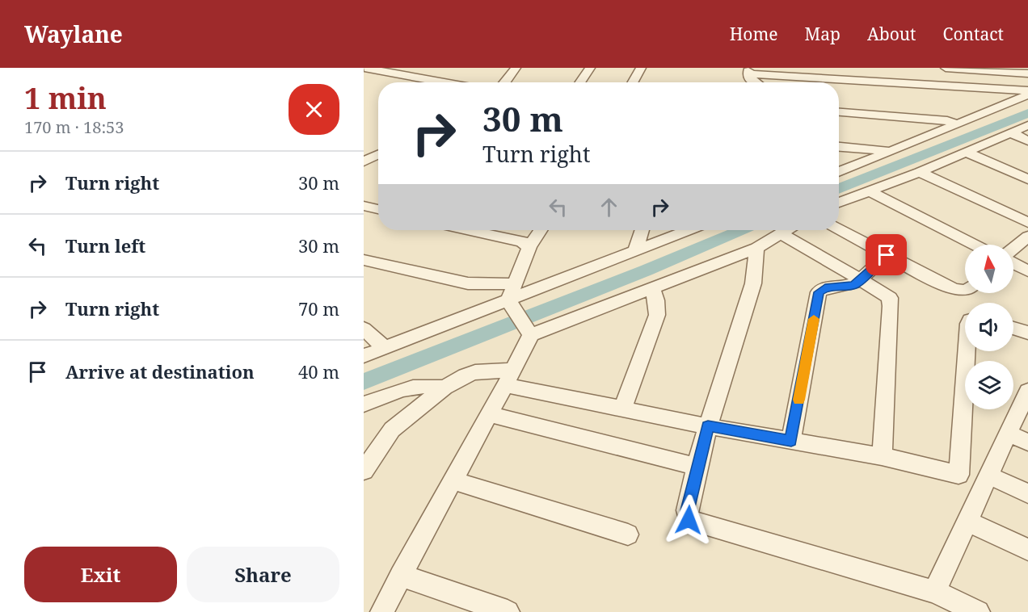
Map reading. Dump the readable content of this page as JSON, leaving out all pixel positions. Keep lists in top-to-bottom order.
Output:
{
  "north": "top",
  "page": {
    "header": "Waylane",
    "nav": [
      "Home",
      "Map",
      "About",
      "Contact"
    ],
    "heading": ["1 min", "170 m · 18:53"],
    "turn": ["30 m", "Turn right"],
    "list": [
      {
        "name": "Turn right",
        "value": "30 m"
      },
      {
        "name": "Turn left",
        "value": "30 m"
      },
      {
        "name": "Turn right",
        "value": "70 m"
      },
      {
        "name": "Arrive at destination",
        "value": "40 m"
      }
    ],
    "buttons": ["Exit", "Share"]
  }
}
